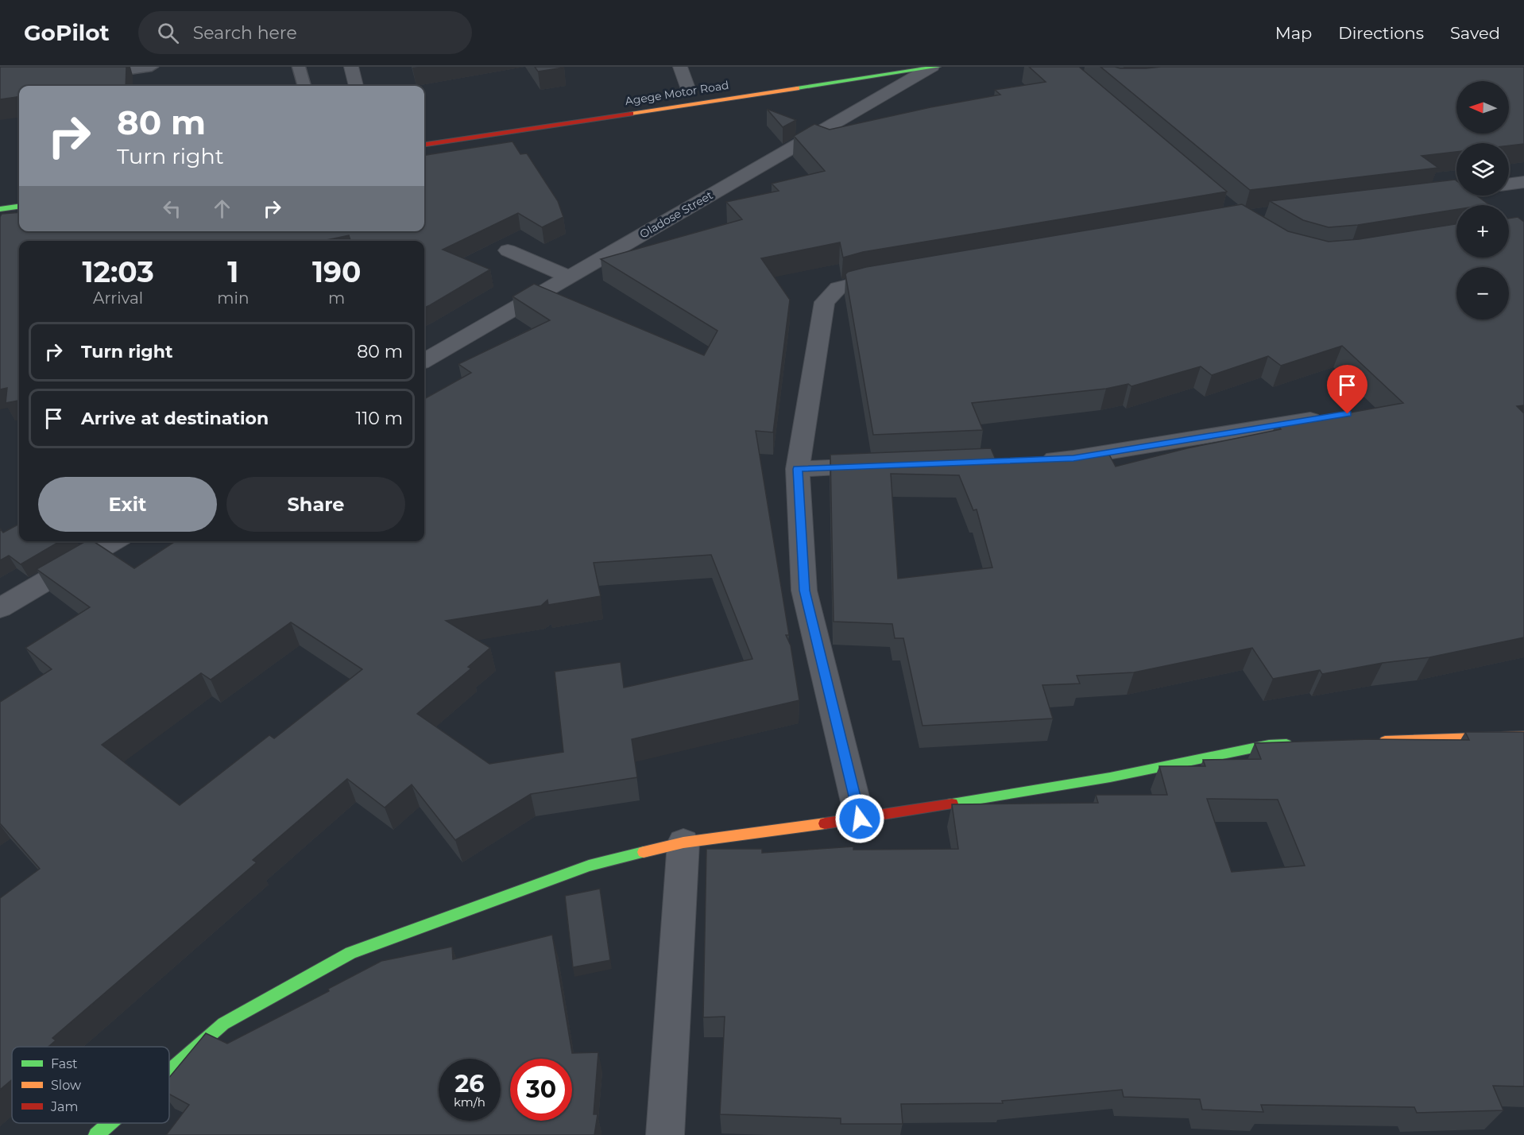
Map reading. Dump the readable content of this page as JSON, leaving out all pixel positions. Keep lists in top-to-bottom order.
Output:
{
  "streets": {
    "street": ["Agege Motor Road", "Oladose Street"]
  },
  "crossings": [
    ["Agege Motor Road", "Oladose Street"]
  ],
  "legend": ["Fast", "Slow", "Jam"],
  "north": "left",
  "page": {
    "header": "GoPilot",
    "search": "Search here",
    "nav": ["Map", "Directions", "Saved"],
    "map_buttons": ["+", "−"],
    "turn": ["80 m", "Turn right"],
    "eta": [
      "12:03",
      "Arrival",
      "1",
      "min",
      "190",
      "m"
    ],
    "list": [
      {
        "name": "Turn right",
        "value": "80 m"
      },
      {
        "name": "Arrive at destination",
        "value": "110 m"
      }
    ],
    "buttons": ["Exit", "Share"],
    "speed": "26 km/h",
    "limit": "30"
  }
}
